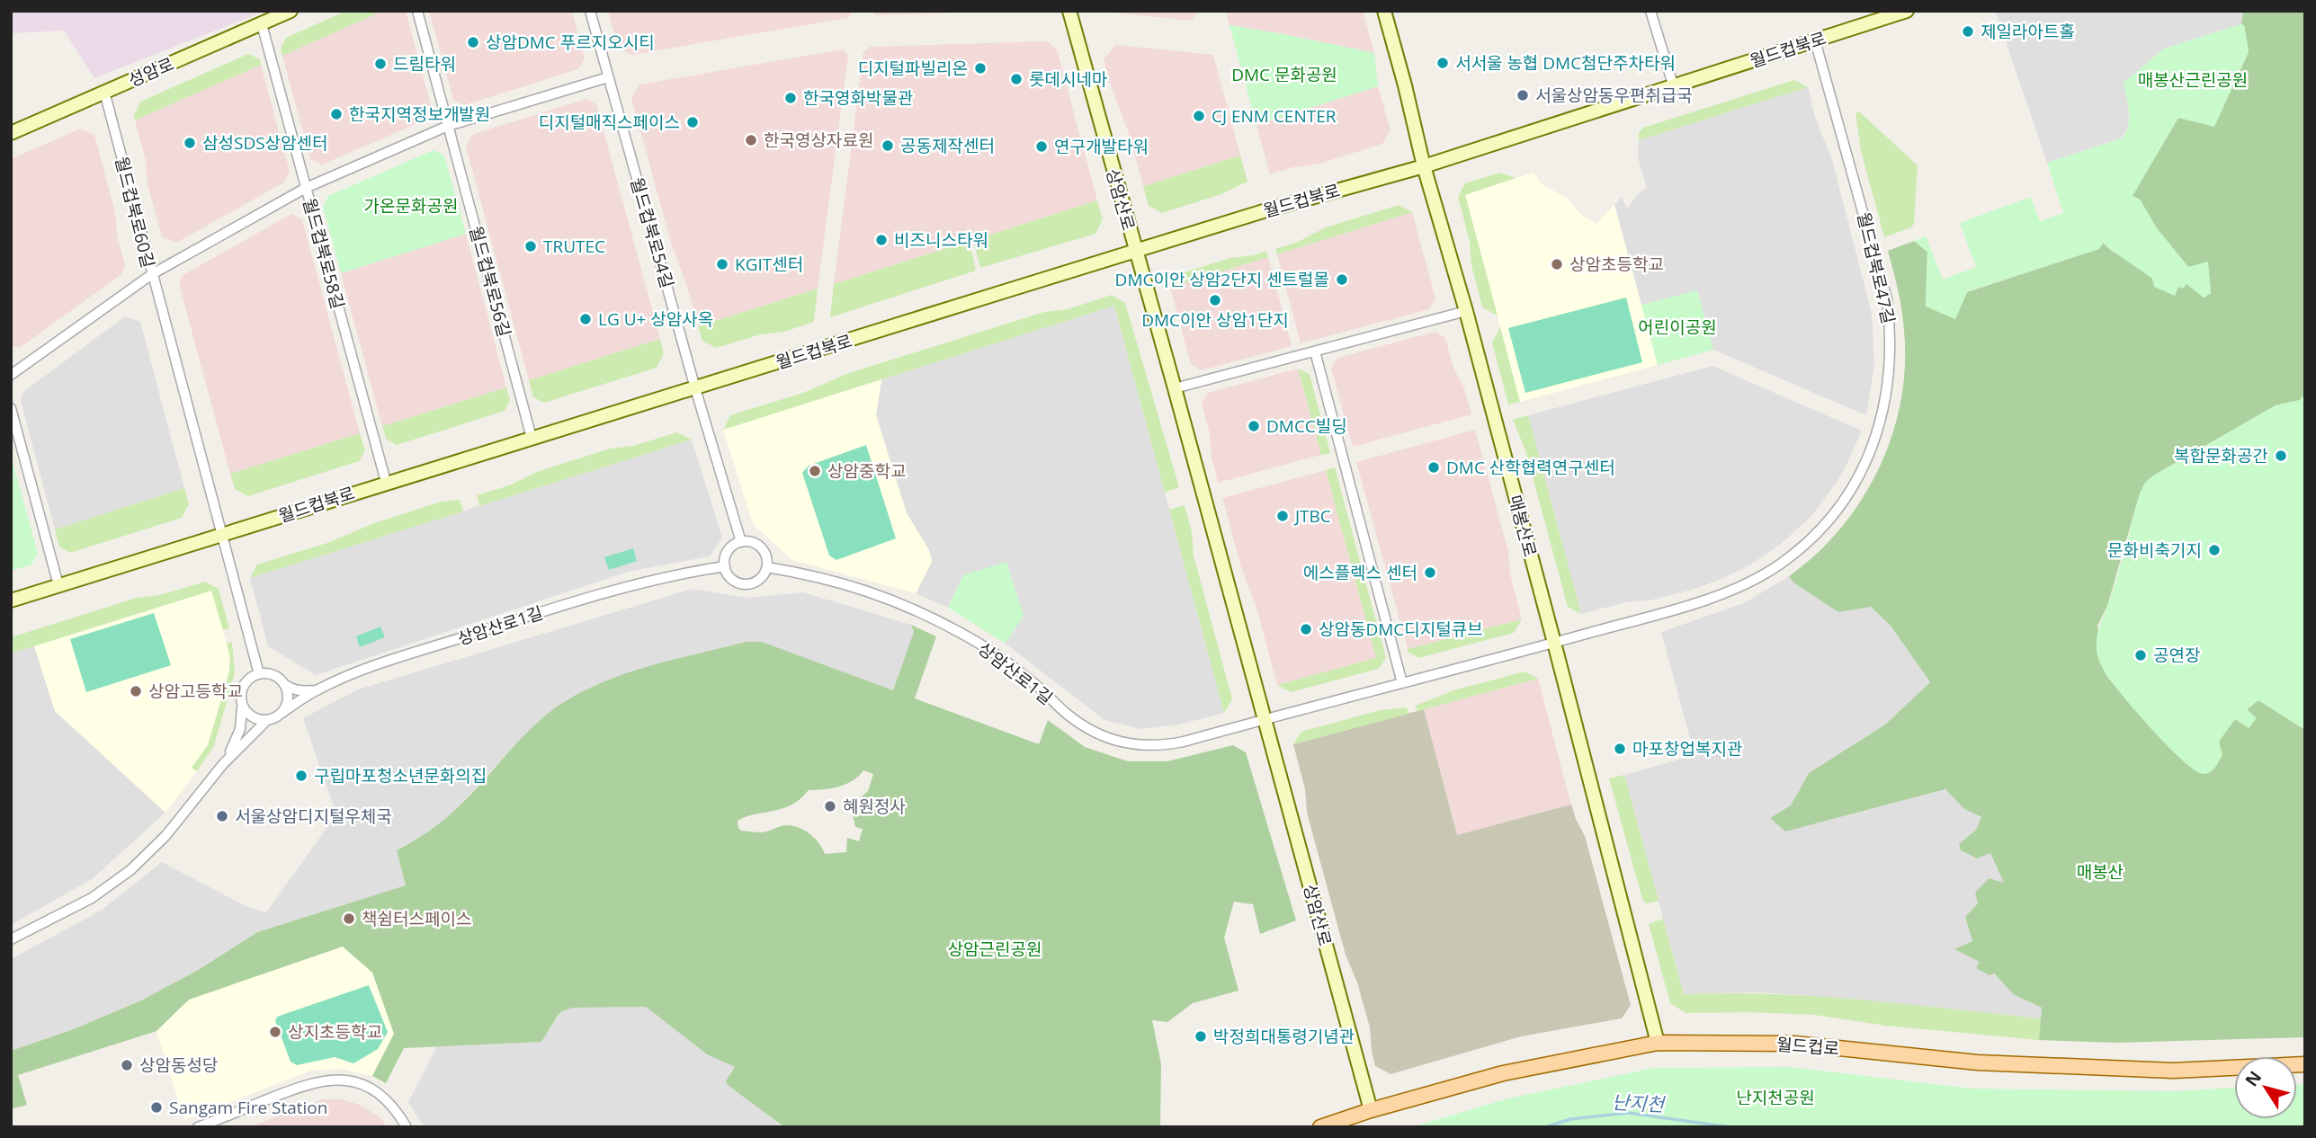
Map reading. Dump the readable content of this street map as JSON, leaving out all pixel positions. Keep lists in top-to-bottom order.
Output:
{
  "streets": {
    "main road": [
      "월드컵북로",
      "성암로",
      "상암산로",
      "매봉산로",
      "월드컵로"
    ],
    "street": [
      "월드컵북로60길",
      "월드컵북로54길",
      "월드컵북로58길",
      "월드컵북로47길",
      "월드컵북로56길",
      "상암산로1길"
    ]
  },
  "crossings": [
    ["월드컵북로", "상암산로"],
    ["월드컵북로", "월드컵북로54길"],
    ["월드컵북로", "월드컵북로58길"],
    ["월드컵북로", "월드컵북로47길"],
    ["월드컵북로", "월드컵북로56길"],
    ["월드컵북로", "매봉산로"],
    ["성암로", "월드컵북로60길"],
    ["성암로", "월드컵북로58길"],
    ["상암산로", "상암산로1길"],
    ["상암산로", "월드컵로"],
    ["월드컵북로47길", "매봉산로"],
    ["매봉산로", "월드컵로"]
  ],
  "water": ["난지천"],
  "parks": [
    "DMC 문화공원",
    "매봉산근린공원",
    "가온문화공원",
    "어린이공원",
    "매봉산",
    "상암근린공원",
    "난지천공원"
  ],
  "places": [
    "제일라아트홀",
    "상암DMC 푸르지오시티",
    "서서울 농협 DMC첨단주차타워",
    "드림타워",
    "디지털파빌리온",
    "롯데시네마",
    "서울상암동우편취급국",
    "한국영화박물관",
    "한국지역정보개발원",
    "CJ ENM CENTER",
    "디지털매직스페이스",
    "한국영상자료원",
    "삼성SDS상암센터",
    "공동제작센터",
    "연구개발타워",
    "비즈니스타워",
    "TRUTEC",
    "KGIT센터",
    "상암초등학교",
    "DMC이안 상암2단지 센트럴몰",
    "DMC이안 상암1단지",
    "LG U+ 상암사옥",
    "DMCC빌딩",
    "복합문화공간",
    "DMC 산학협력연구센터",
    "상암중학교",
    "JTBC",
    "문화비축기지",
    "에스플렉스 센터",
    "상암동DMC디지털큐브",
    "공연장",
    "상암고등학교",
    "마포창업복지관",
    "구립마포청소년문화의집",
    "혜원정사",
    "서울상암디지털우체국",
    "책쉼터스페이스",
    "상지초등학교",
    "박정희대통령기념관",
    "상암동성당",
    "Sangam Fire Station"
  ],
  "north": "top left"
}
